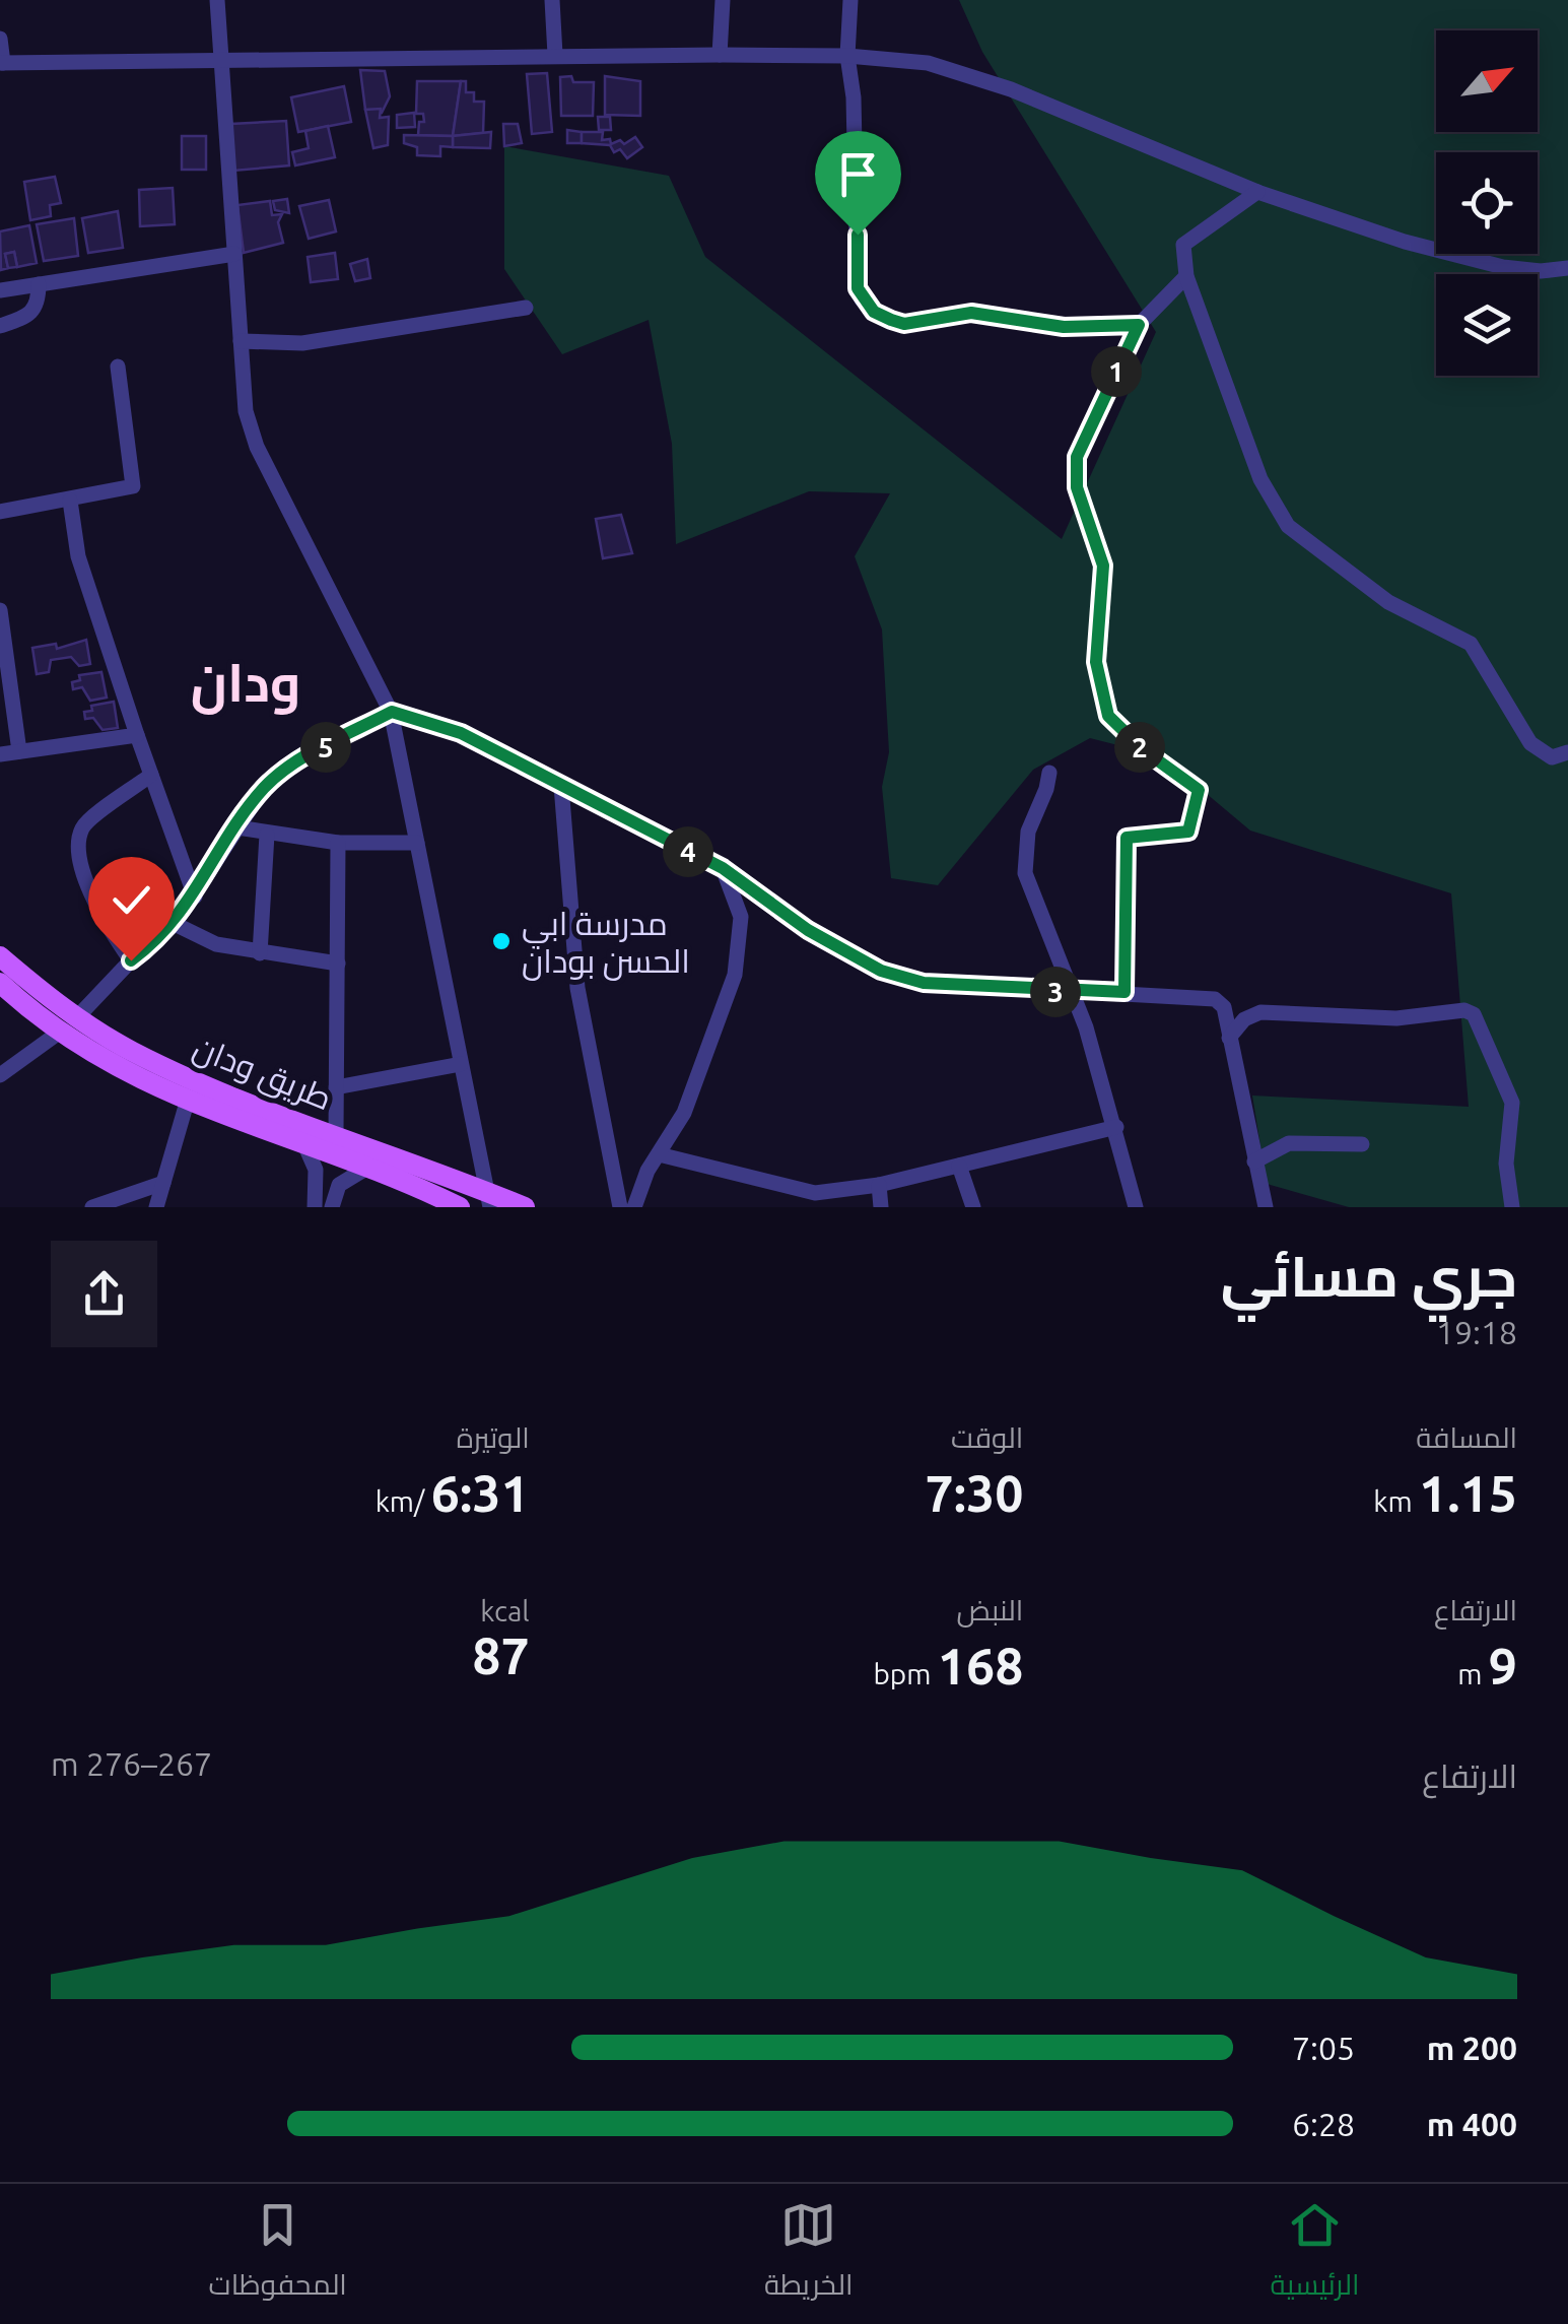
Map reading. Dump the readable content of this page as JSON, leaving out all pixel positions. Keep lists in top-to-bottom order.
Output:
{
  "streets": {
    "main road": ["طريق ودان"]
  },
  "districts": ["ودان"],
  "places": ["مدرسة ابي الحسن بودان"],
  "north": "top right",
  "page": {
    "pins": [
      "1",
      "2",
      "5",
      "4",
      "3"
    ],
    "heading": ["جري مسائي", "19:18"],
    "stats": [
      ["المسافة", "1.15 km"],
      ["الوقت", "7:30"],
      ["الوتيرة", "6:31 /km"],
      ["الارتفاع", "9 m"],
      ["النبض", "168 bpm"],
      ["kcal", "87"]
    ],
    "chart": ["الارتفاع", "267–276 m"],
    "list": [
      {
        "name": "200 m",
        "note": "7:05"
      },
      {
        "name": "400 m",
        "note": "6:28"
      }
    ],
    "tabs": ["الرئيسية", "الخريطة", "المحفوظات"]
  }
}
